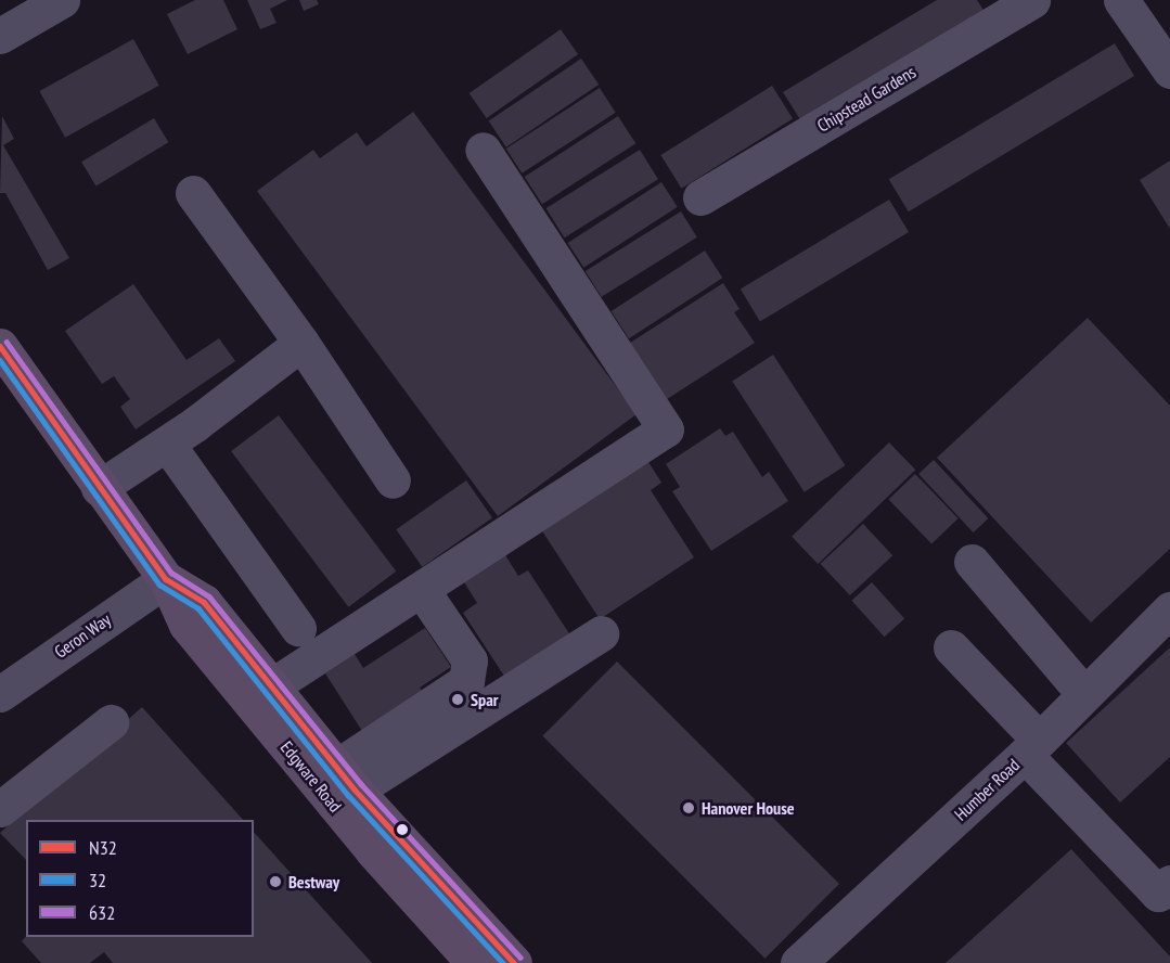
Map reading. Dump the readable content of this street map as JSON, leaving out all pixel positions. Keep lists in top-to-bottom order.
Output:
{
  "streets": {
    "main road": ["Edgware Road"],
    "street": ["Chipstead Gardens", "Geron Way", "Humber Road"]
  },
  "crossings": [
    ["Geron Way", "Edgware Road"]
  ],
  "places": ["Spar", "Hanover House", "Bestway"],
  "lines": ["transit line 632", "transit line N32", "transit line 32"],
  "legend": ["N32", "32", "632"]
}
